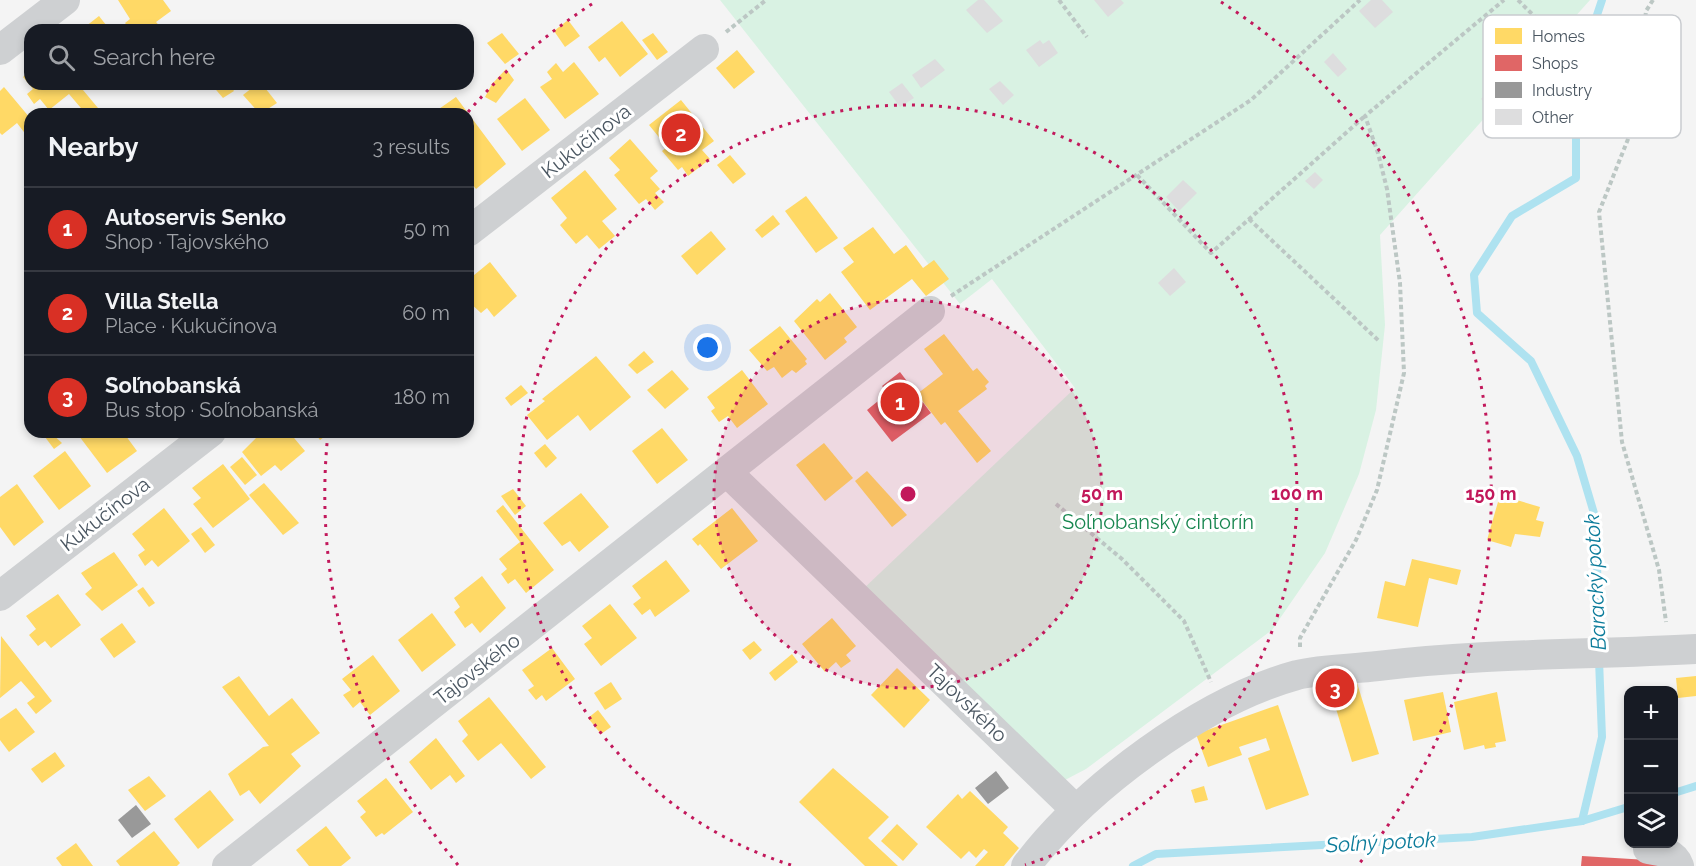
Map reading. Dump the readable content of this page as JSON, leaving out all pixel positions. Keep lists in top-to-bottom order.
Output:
{
  "streets": {
    "street": ["Kukučínova", "Tajovského"]
  },
  "water": ["Baracký potok", "Soľný potok"],
  "parks": ["Soľnobanský cintorín"],
  "legend": [
    "Homes",
    "Shops",
    "Industry",
    "Other"
  ],
  "page": {
    "search": "Search here",
    "heading": ["Nearby", "3 results"],
    "pins": ["2", "1", "3"],
    "list": [
      {
        "mark": "1",
        "name": "Autoservis Senko",
        "note": "Shop · Tajovského",
        "value": "50 m"
      },
      {
        "mark": "2",
        "name": "Villa Stella",
        "note": "Place · Kukučínova",
        "value": "60 m"
      },
      {
        "mark": "3",
        "name": "Soľnobanská",
        "note": "Bus stop · Soľnobanská",
        "value": "180 m"
      }
    ],
    "map_buttons": ["+", "−"]
  },
  "rings": ["50 m", "100 m", "150 m"]
}
